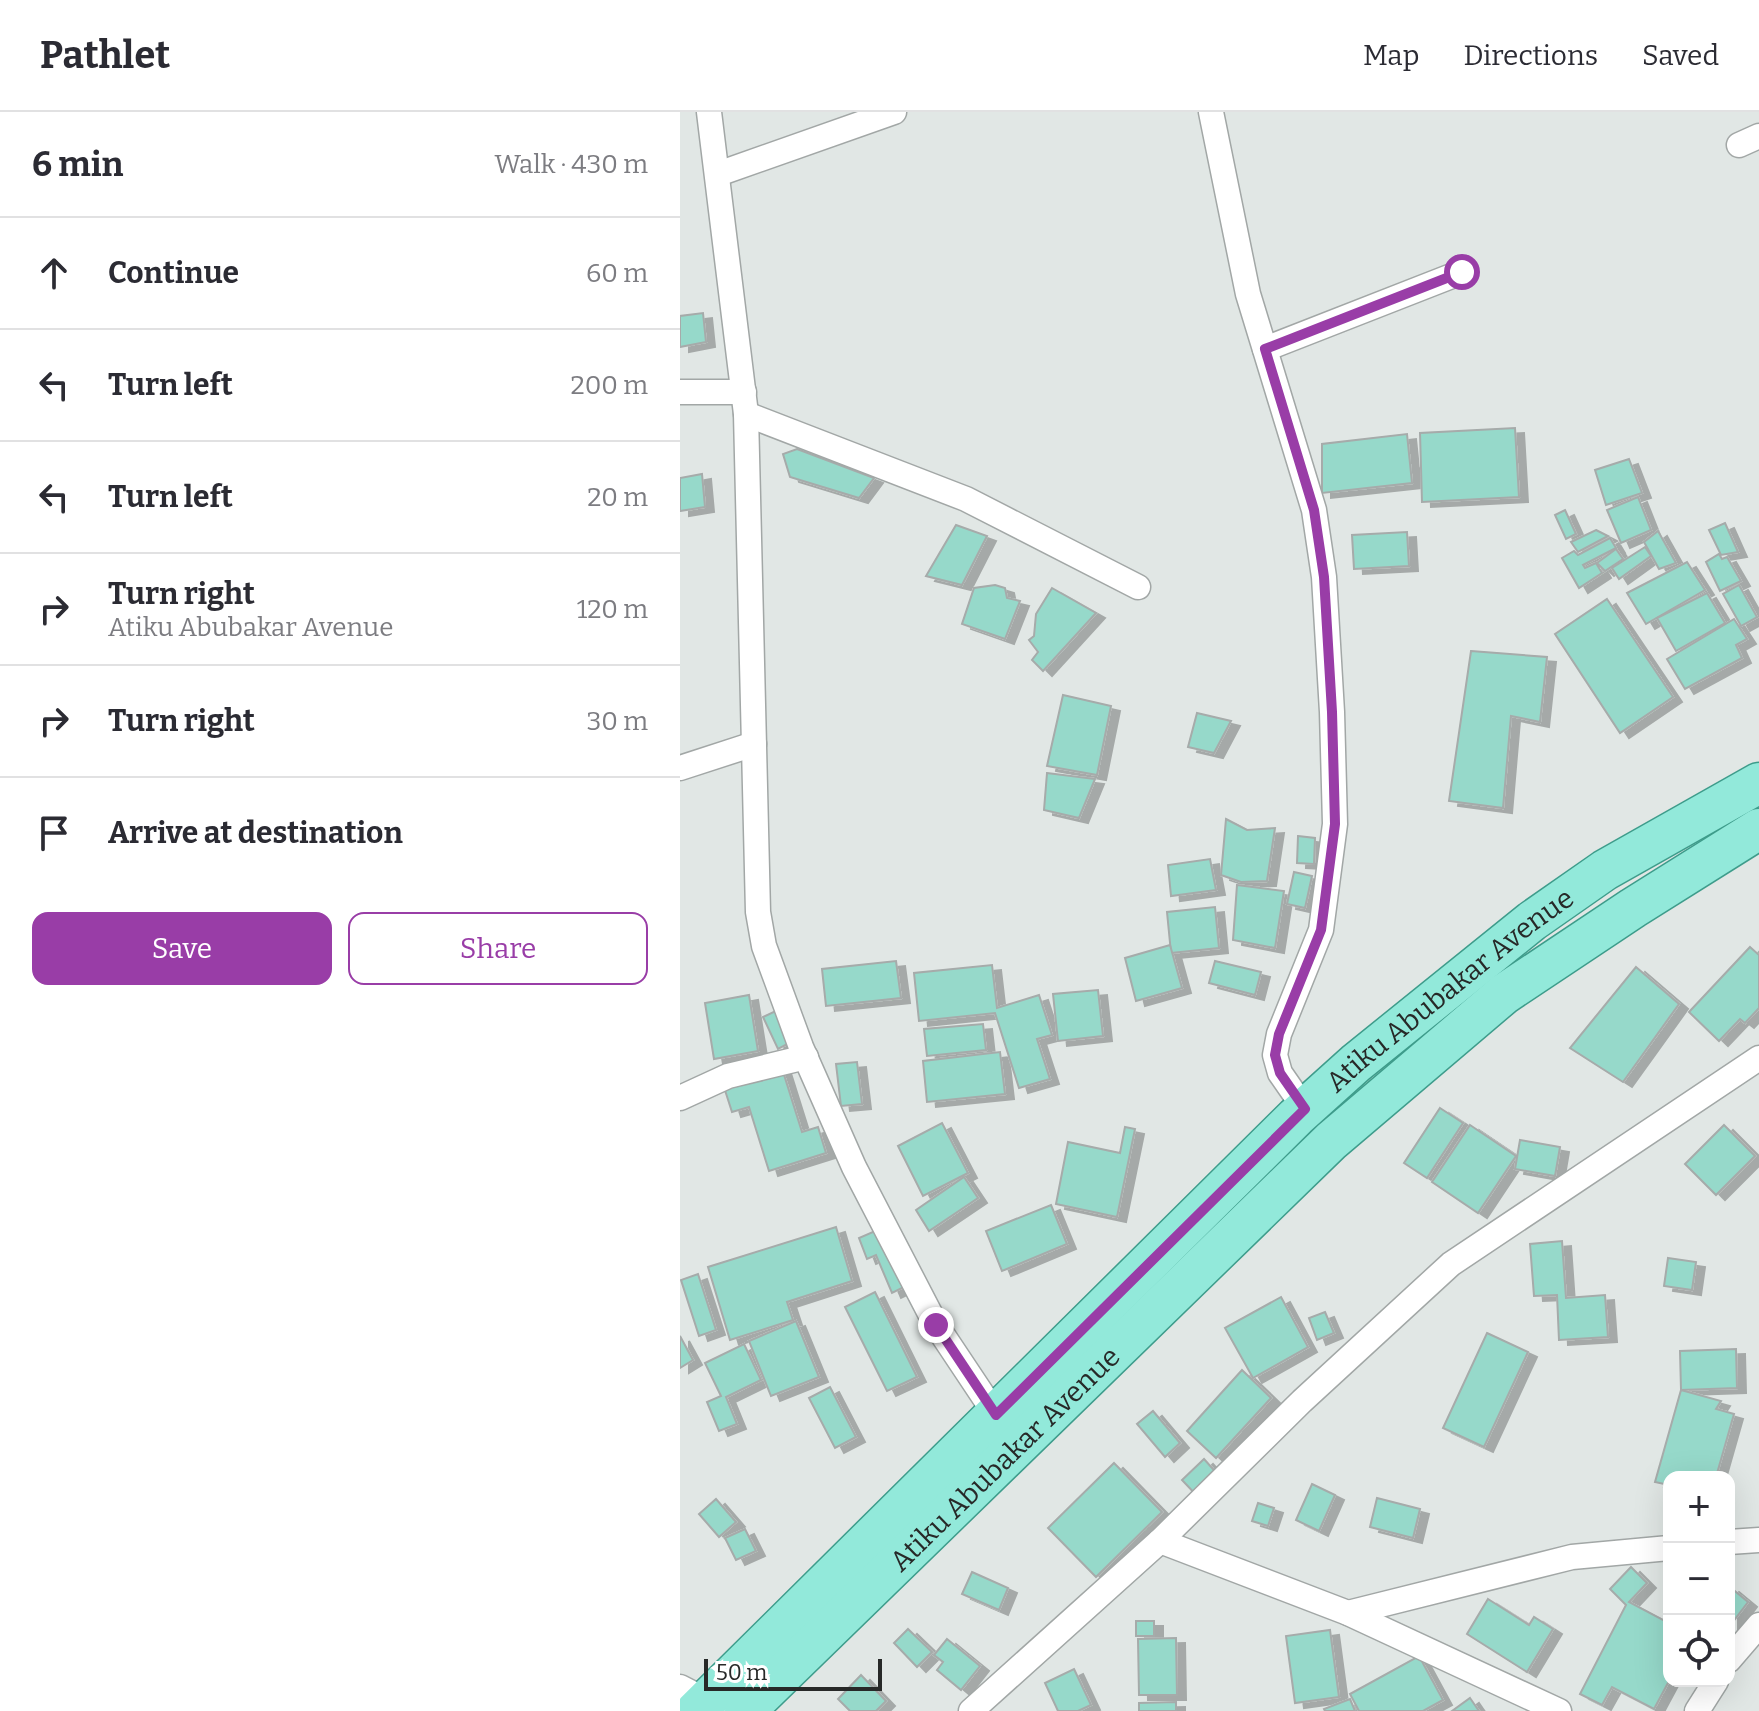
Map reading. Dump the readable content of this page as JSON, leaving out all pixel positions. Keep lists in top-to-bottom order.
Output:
{
  "streets": {
    "main road": ["Atiku Abubakar Avenue"]
  },
  "scale_bar": "50 m",
  "page": {
    "header": "Pathlet",
    "nav": ["Map", "Directions", "Saved"],
    "heading": ["6 min", "Walk · 430 m"],
    "list": [
      ["Continue", "60 m"],
      ["Turn left", "200 m"],
      ["Turn left", "20 m"],
      ["Turn right", "Atiku Abubakar Avenue", "120 m"],
      ["Turn right", "30 m"],
      "Arrive at destination"
    ],
    "buttons": ["Save", "Share"],
    "map_buttons": ["+", "−"],
    "scale": "50 m"
  }
}
